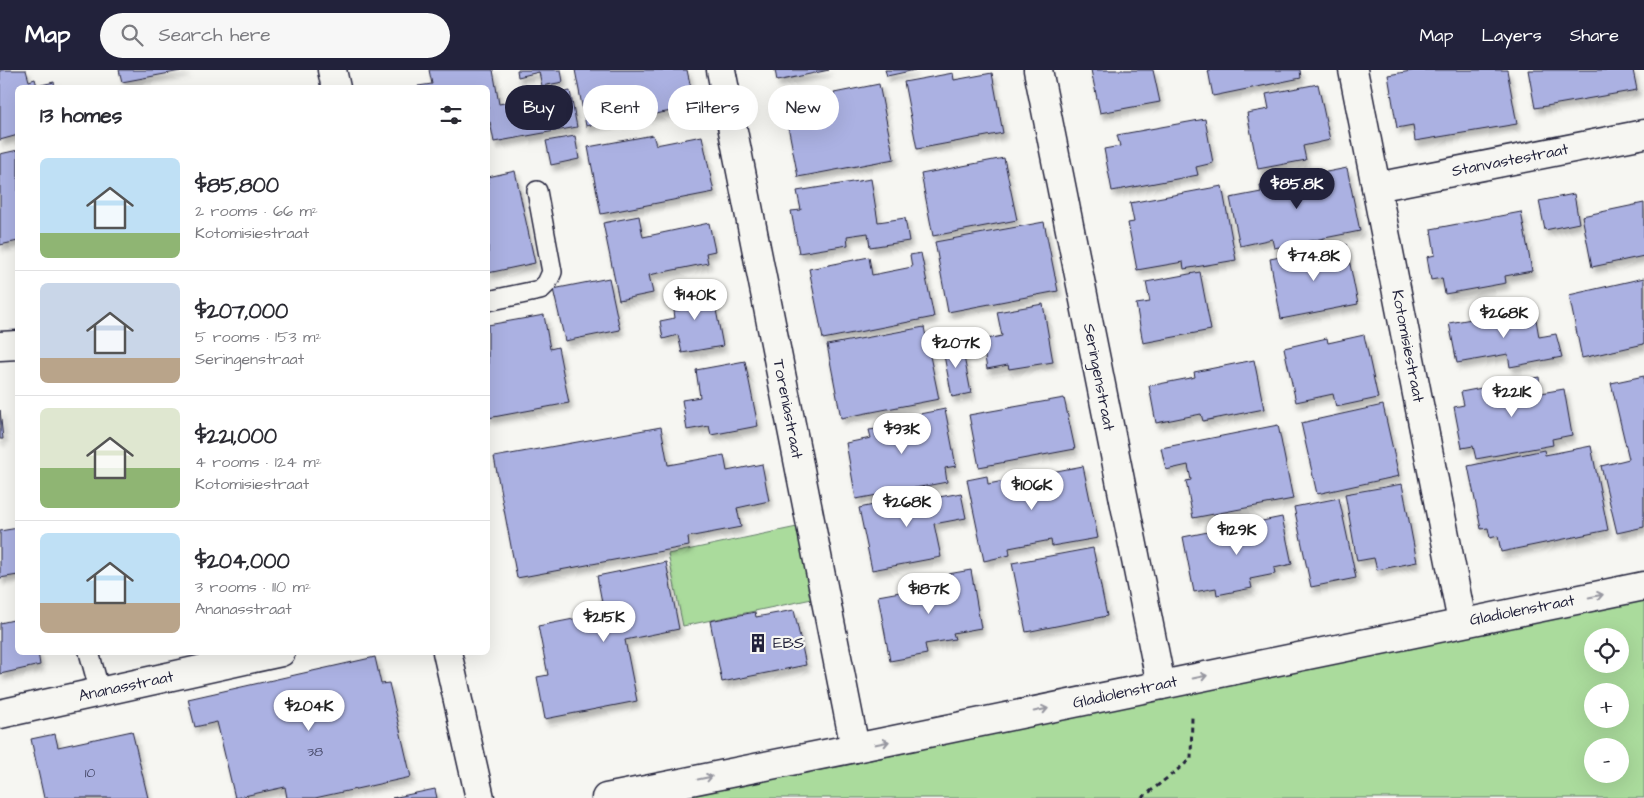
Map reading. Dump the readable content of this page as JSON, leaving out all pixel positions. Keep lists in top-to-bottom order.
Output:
{
  "streets": {
    "street": [
      "Stanvastestraat",
      "Kotomisiestraat",
      "Seringenstraat",
      "Toreniastraat",
      "Gladiolenstraat",
      "Ananasstraat"
    ]
  },
  "crossings": [
    ["Stanvastestraat", "Kotomisiestraat"],
    ["Kotomisiestraat", "Gladiolenstraat"],
    ["Seringenstraat", "Gladiolenstraat"],
    ["Toreniastraat", "Gladiolenstraat"]
  ],
  "one_way": ["Gladiolenstraat"],
  "places": {
    "building": ["EBS"]
  },
  "house_numbers": ["38", "10"],
  "page": {
    "header": "Map",
    "search": "Search here",
    "nav": ["Map", "Layers", "Share"],
    "chip": [
      "Buy",
      "Rent",
      "Filters",
      "New"
    ],
    "heading": "13 homes",
    "list": [
      {
        "name": "$85,800",
        "note": "2 rooms · 66 m² · Kotomisiestraat"
      },
      {
        "name": "$207,000",
        "note": "5 rooms · 153 m² · Seringenstraat"
      },
      {
        "name": "$221,000",
        "note": "4 rooms · 124 m² · Kotomisiestraat"
      },
      {
        "name": "$204,000",
        "note": "3 rooms · 110 m² · Ananasstraat"
      }
    ],
    "price": [
      "$85.8K",
      "$74.8K",
      "$140K",
      "$268K",
      "$207K",
      "$221K",
      "$93K",
      "$106K",
      "$268K",
      "$129K",
      "$187K",
      "$215K",
      "$204K"
    ],
    "map_buttons": ["+", "−"]
  }
}
